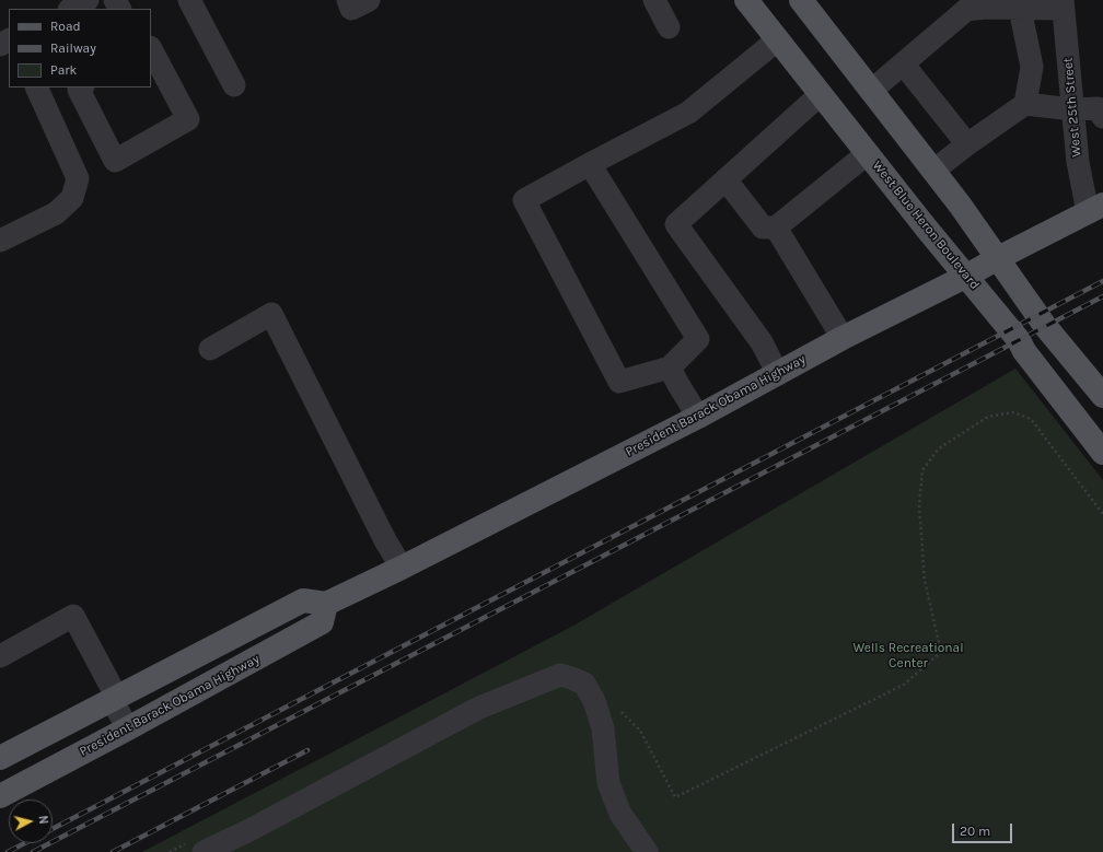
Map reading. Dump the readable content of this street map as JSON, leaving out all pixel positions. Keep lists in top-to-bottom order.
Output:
{
  "streets": {
    "main road": ["West Blue Heron Boulevard", "President Barack Obama Highway"],
    "street": ["West 25th Street"]
  },
  "crossings": [
    ["West 25th Street", "President Barack Obama Highway"],
    ["West Blue Heron Boulevard", "President Barack Obama Highway"]
  ],
  "parks": ["Wells Recreational Center"],
  "legend": ["Road", "Railway", "Park"],
  "scale_bar": "20 m",
  "north": "right"
}
